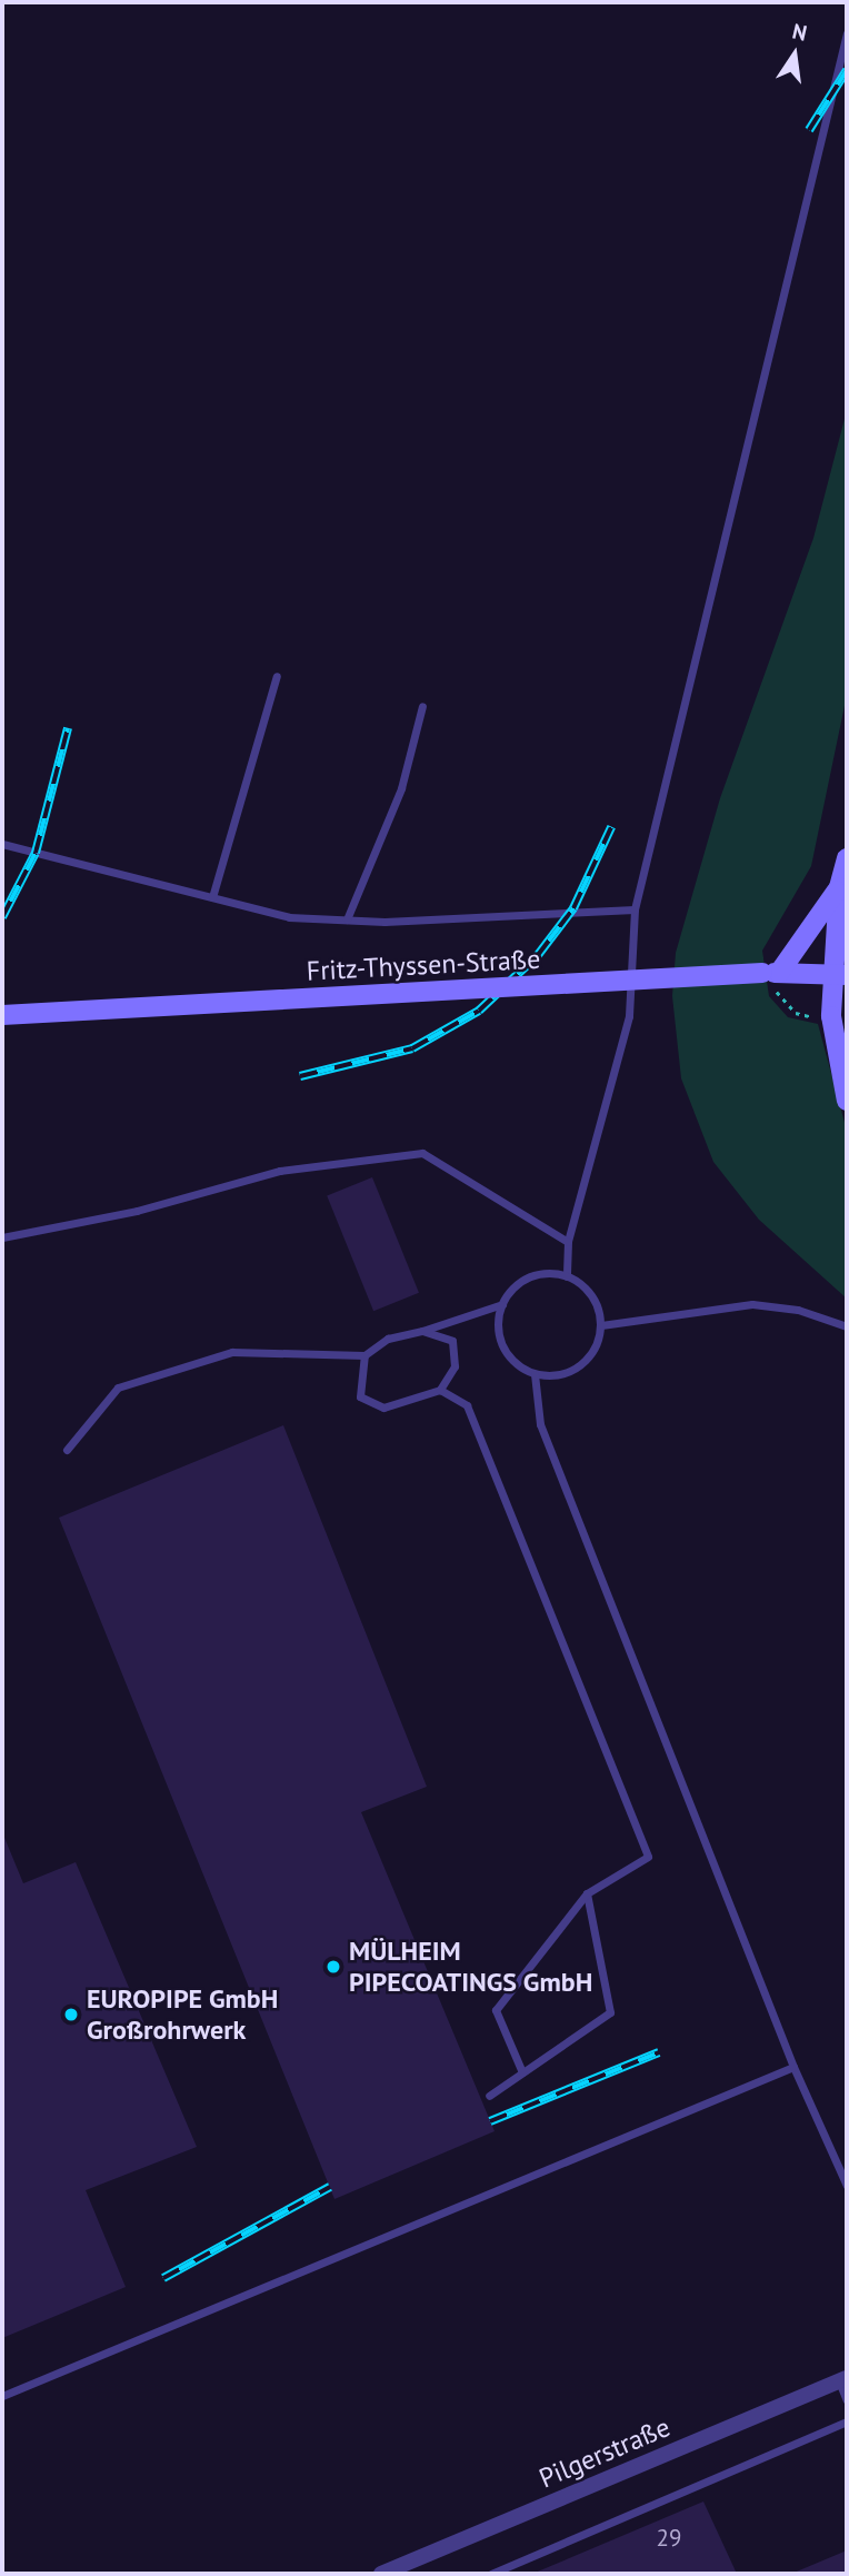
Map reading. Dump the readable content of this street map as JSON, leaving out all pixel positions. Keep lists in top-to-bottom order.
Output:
{
  "streets": {
    "street": ["Fritz-Thyssen-Straße", "Pilgerstraße"]
  },
  "places": ["MÜLHEIM PIPECOATINGS GmbH", "EUROPIPE GmbH Großrohrwerk"],
  "house_numbers": ["29"],
  "north": "top"
}
